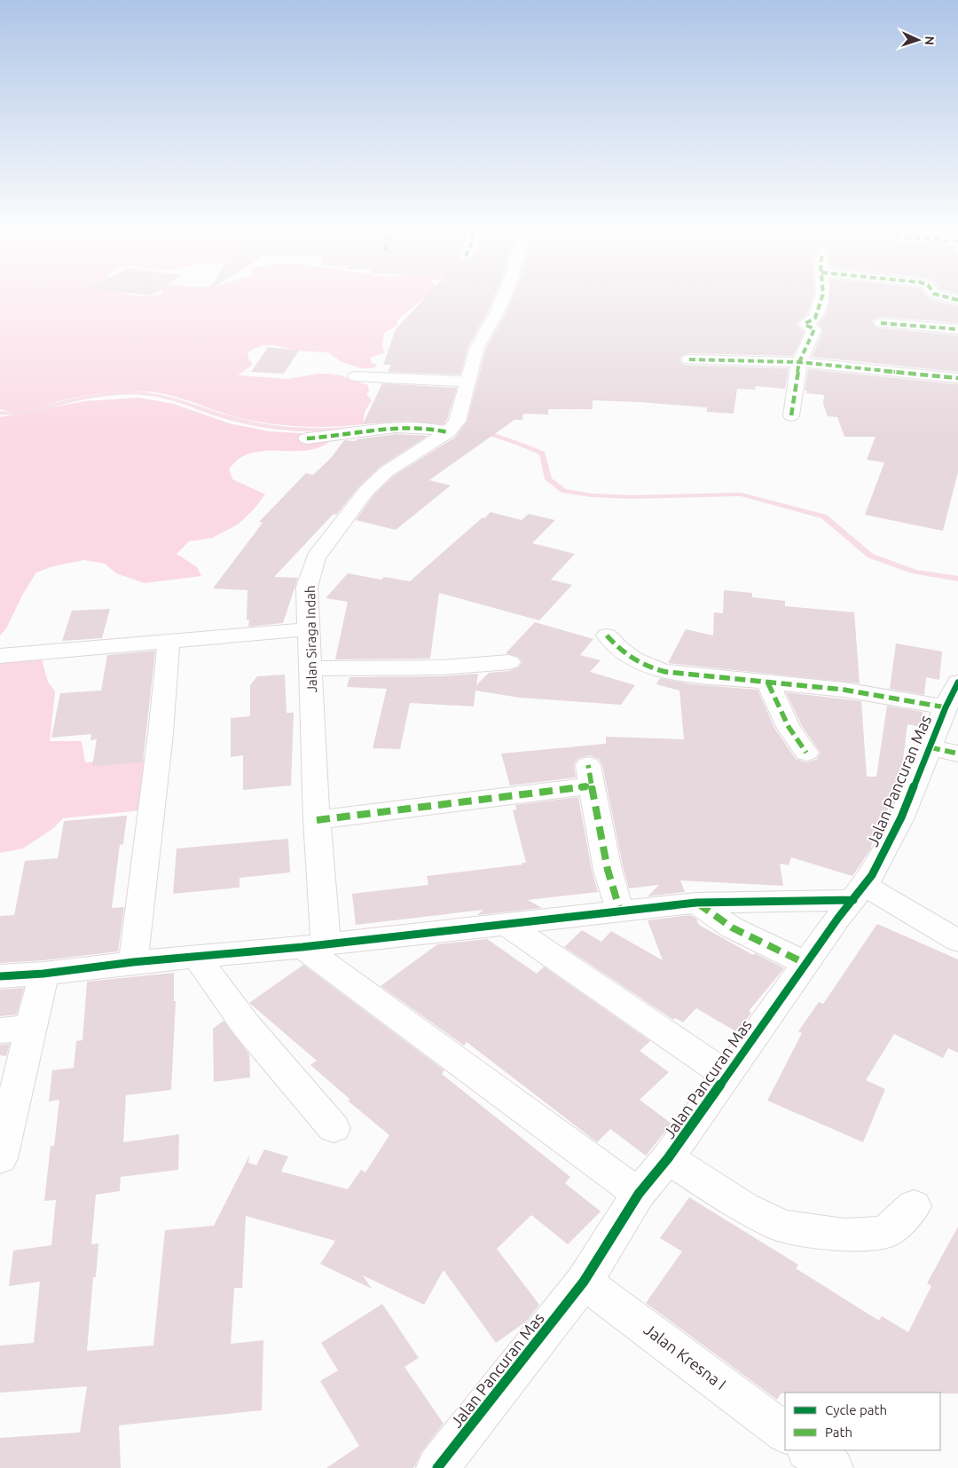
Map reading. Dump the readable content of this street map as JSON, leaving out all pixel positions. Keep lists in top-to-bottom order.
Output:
{
  "streets": {
    "street": ["Jalan Siraga Indah", "Jalan Pancuran Mas", "Jalan Kresna I"]
  },
  "crossings": [
    ["Jalan Pancuran Mas", "Jalan Kresna I"]
  ],
  "legend": ["Cycle path", "Path"],
  "north": "right"
}
